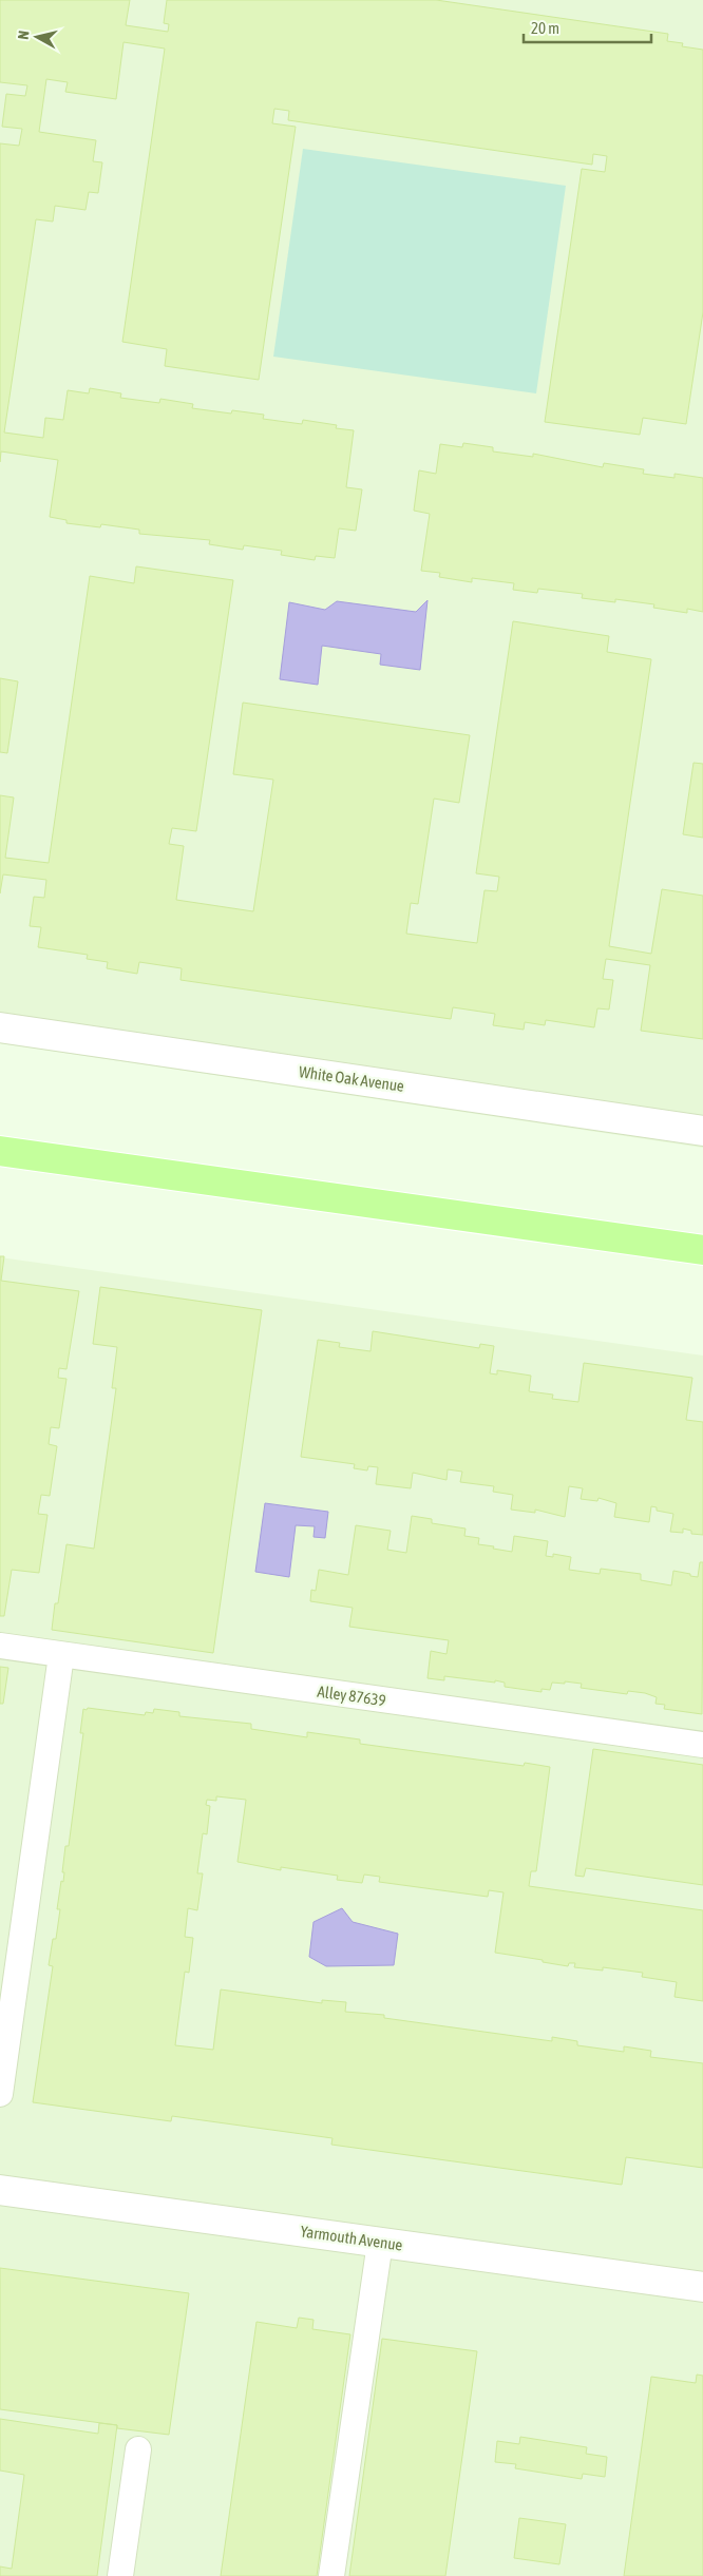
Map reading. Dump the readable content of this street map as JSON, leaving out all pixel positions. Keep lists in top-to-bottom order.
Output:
{
  "streets": {
    "street": ["White Oak Avenue", "Yarmouth Avenue"],
    "lane": ["Alley 87639"]
  },
  "scale_bar": "20 m",
  "north": "left"
}
